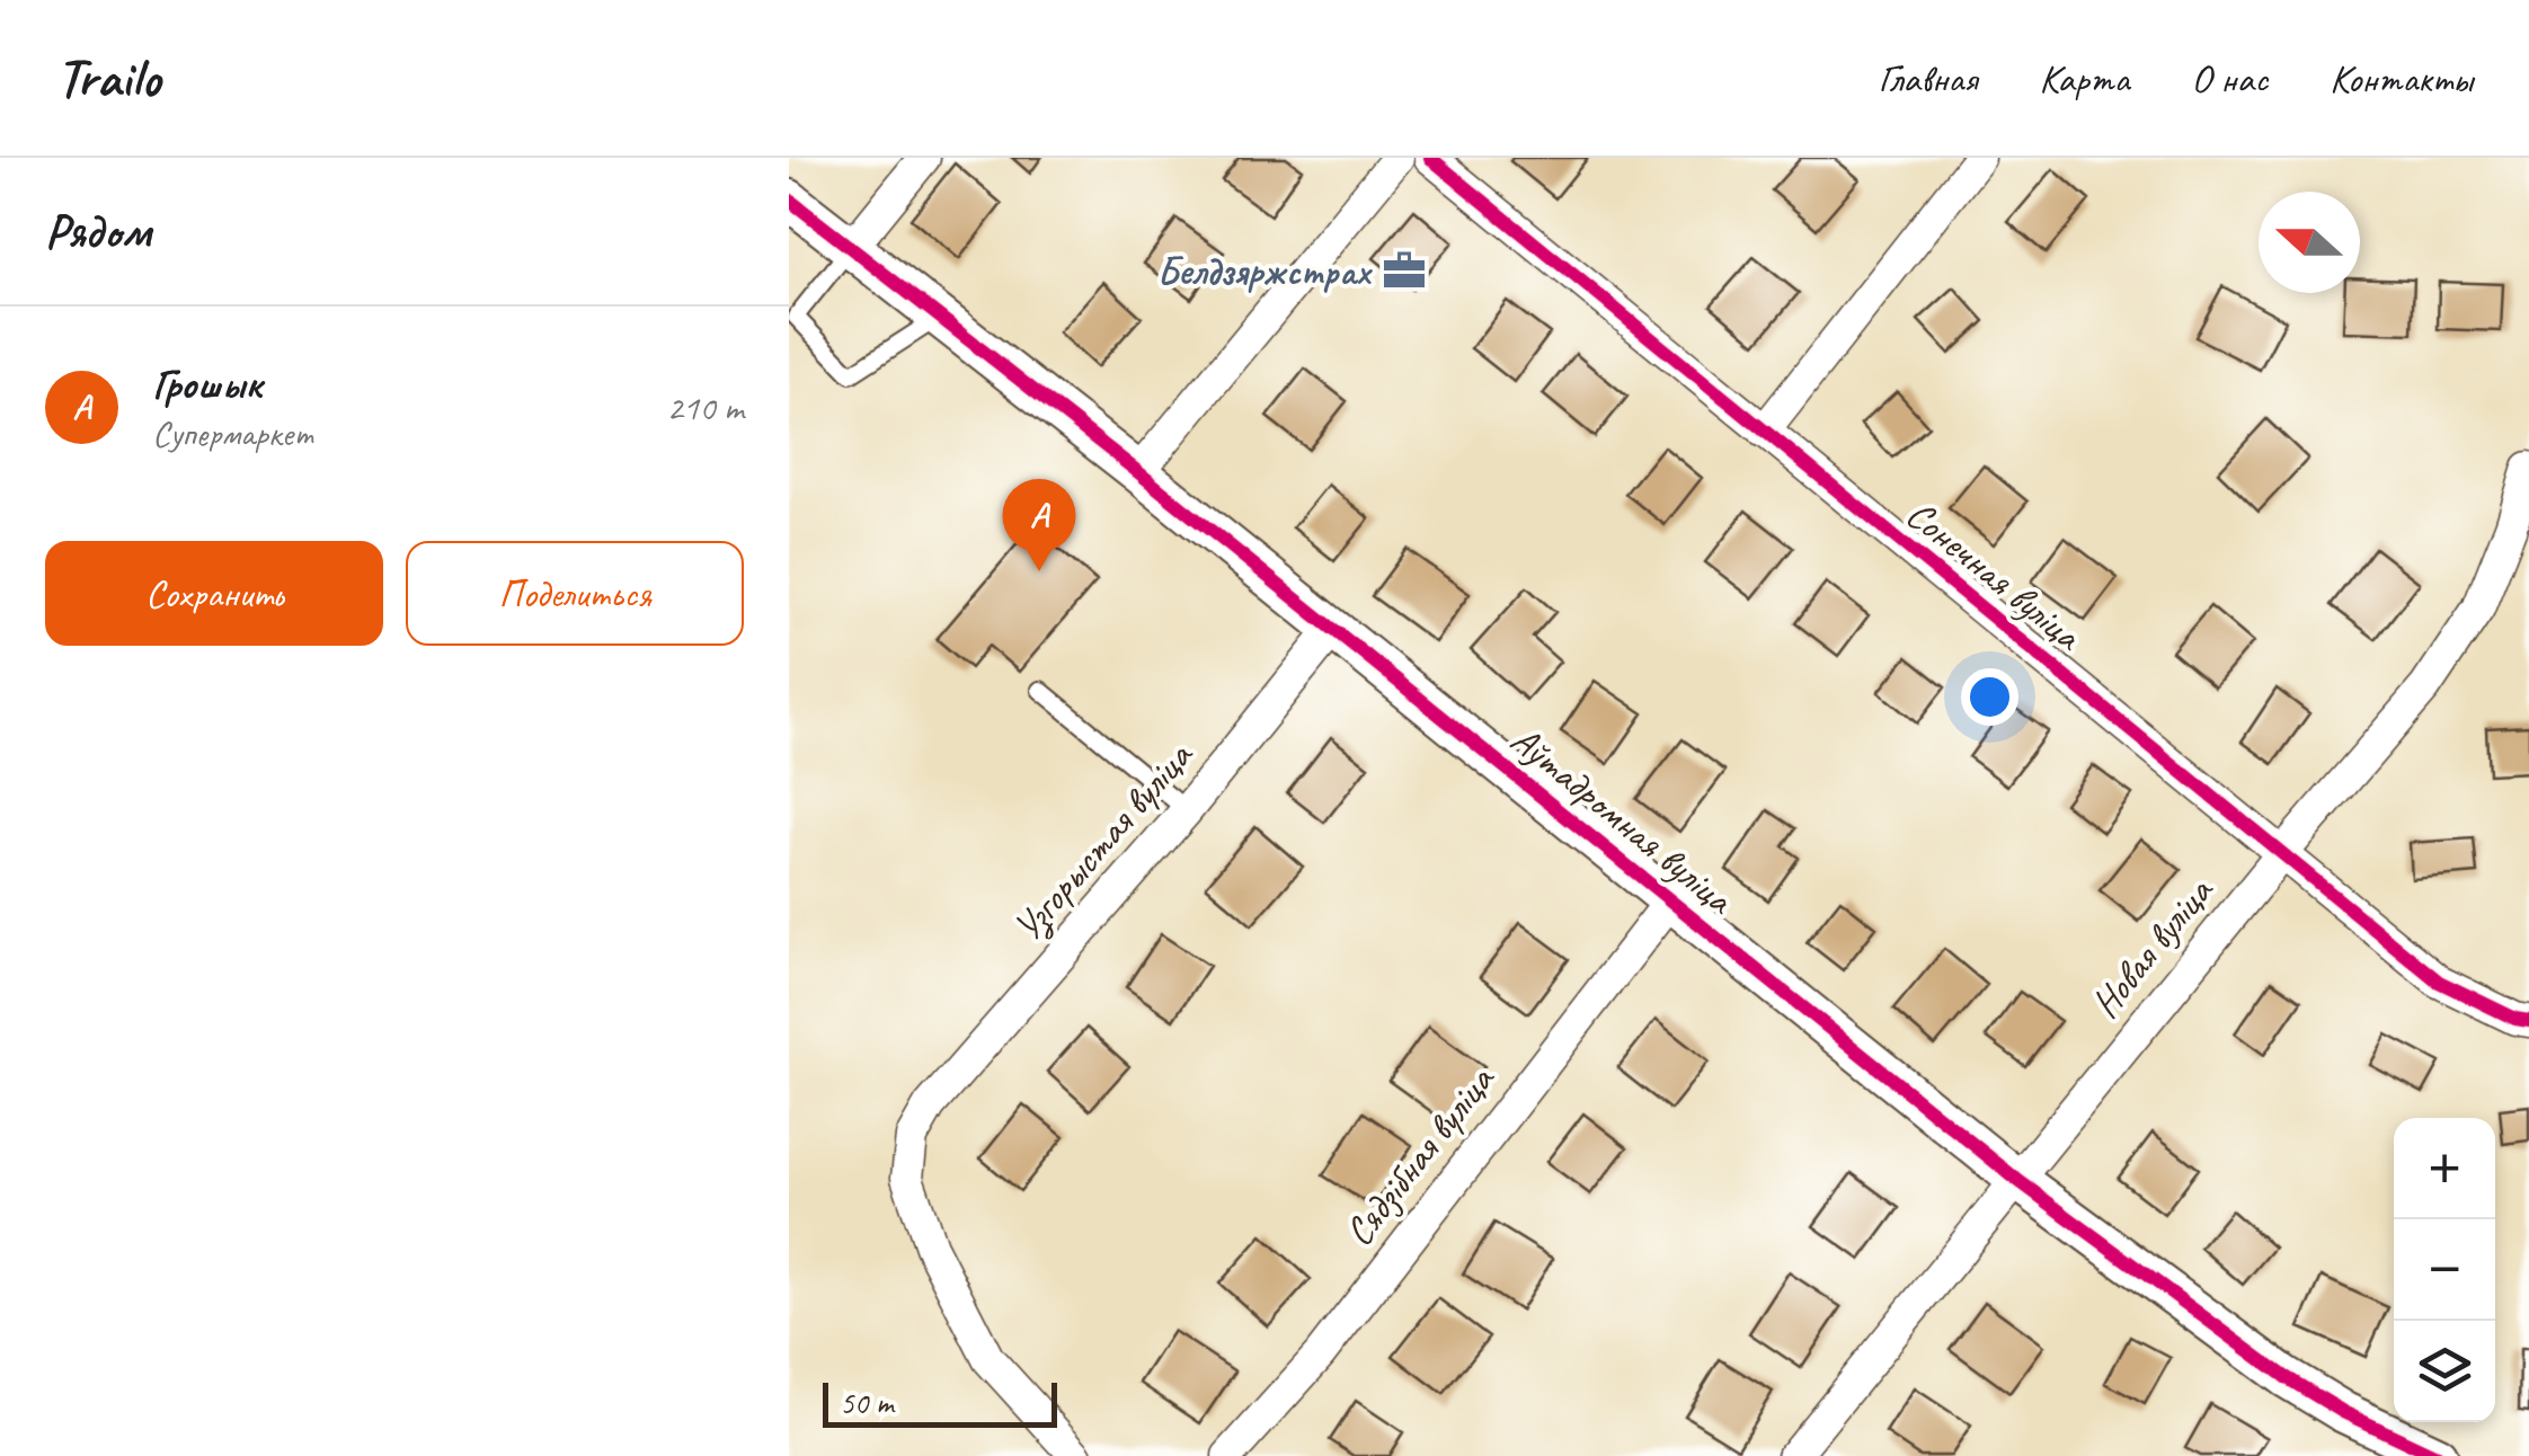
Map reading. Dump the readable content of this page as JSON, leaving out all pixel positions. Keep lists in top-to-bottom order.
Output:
{
  "streets": {
    "street": [
      "Сонечная вуліца",
      "Аўтадромная вуліца",
      "Узгорыстая вуліца",
      "Новая вуліца",
      "Сядзібная вуліца"
    ]
  },
  "crossings": [
    ["Сонечная вуліца", "Новая вуліца"],
    ["Аўтадромная вуліца", "Узгорыстая вуліца"],
    ["Аўтадромная вуліца", "Новая вуліца"],
    ["Аўтадромная вуліца", "Сядзібная вуліца"]
  ],
  "places": {
    "office": ["Белдзяржстрах"]
  },
  "scale_bar": "50 m",
  "north": "left",
  "page": {
    "header": "Trailo",
    "nav": [
      "Главная",
      "Карта",
      "О нас",
      "Контакты"
    ],
    "heading": "Рядом",
    "list": [
      {
        "mark": "A",
        "name": "Грошык",
        "note": "Супермаркет",
        "value": "210 m"
      }
    ],
    "pins": "A",
    "buttons": ["Сохранить", "Поделиться"],
    "map_buttons": ["+", "−"],
    "scale": "50 m"
  }
}
